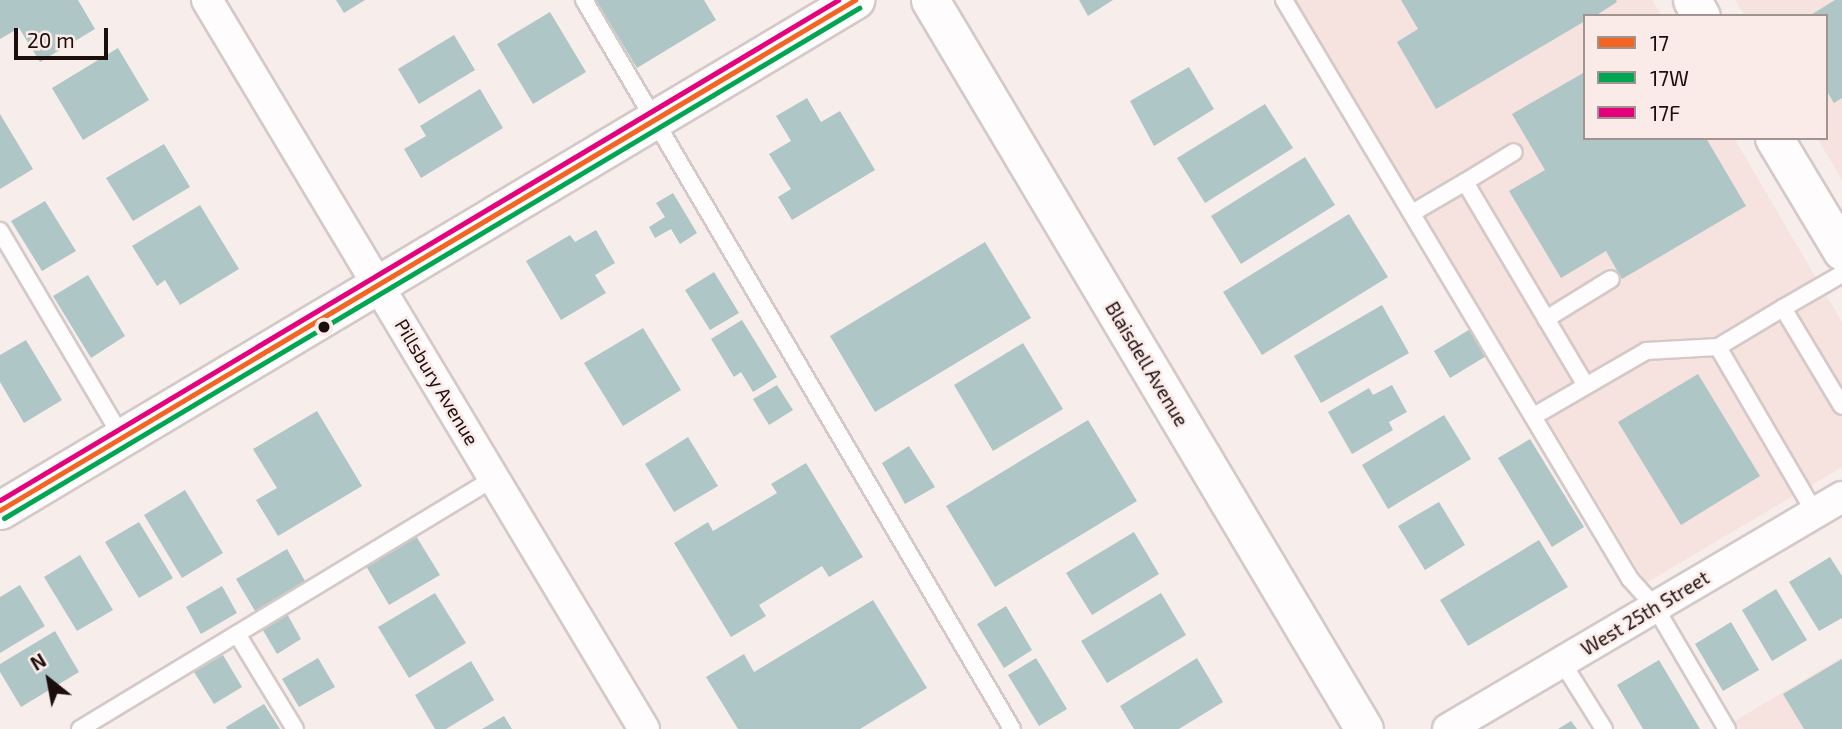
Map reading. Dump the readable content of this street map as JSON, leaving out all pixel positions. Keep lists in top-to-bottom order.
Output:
{
  "streets": {
    "street": ["Blaisdell Avenue", "Pillsbury Avenue", "West 25th Street"]
  },
  "lines": ["transit line 17", "transit line 17F", "transit line 17W"],
  "legend": ["17", "17W", "17F"],
  "scale_bar": "20 m",
  "north": "top left"
}
